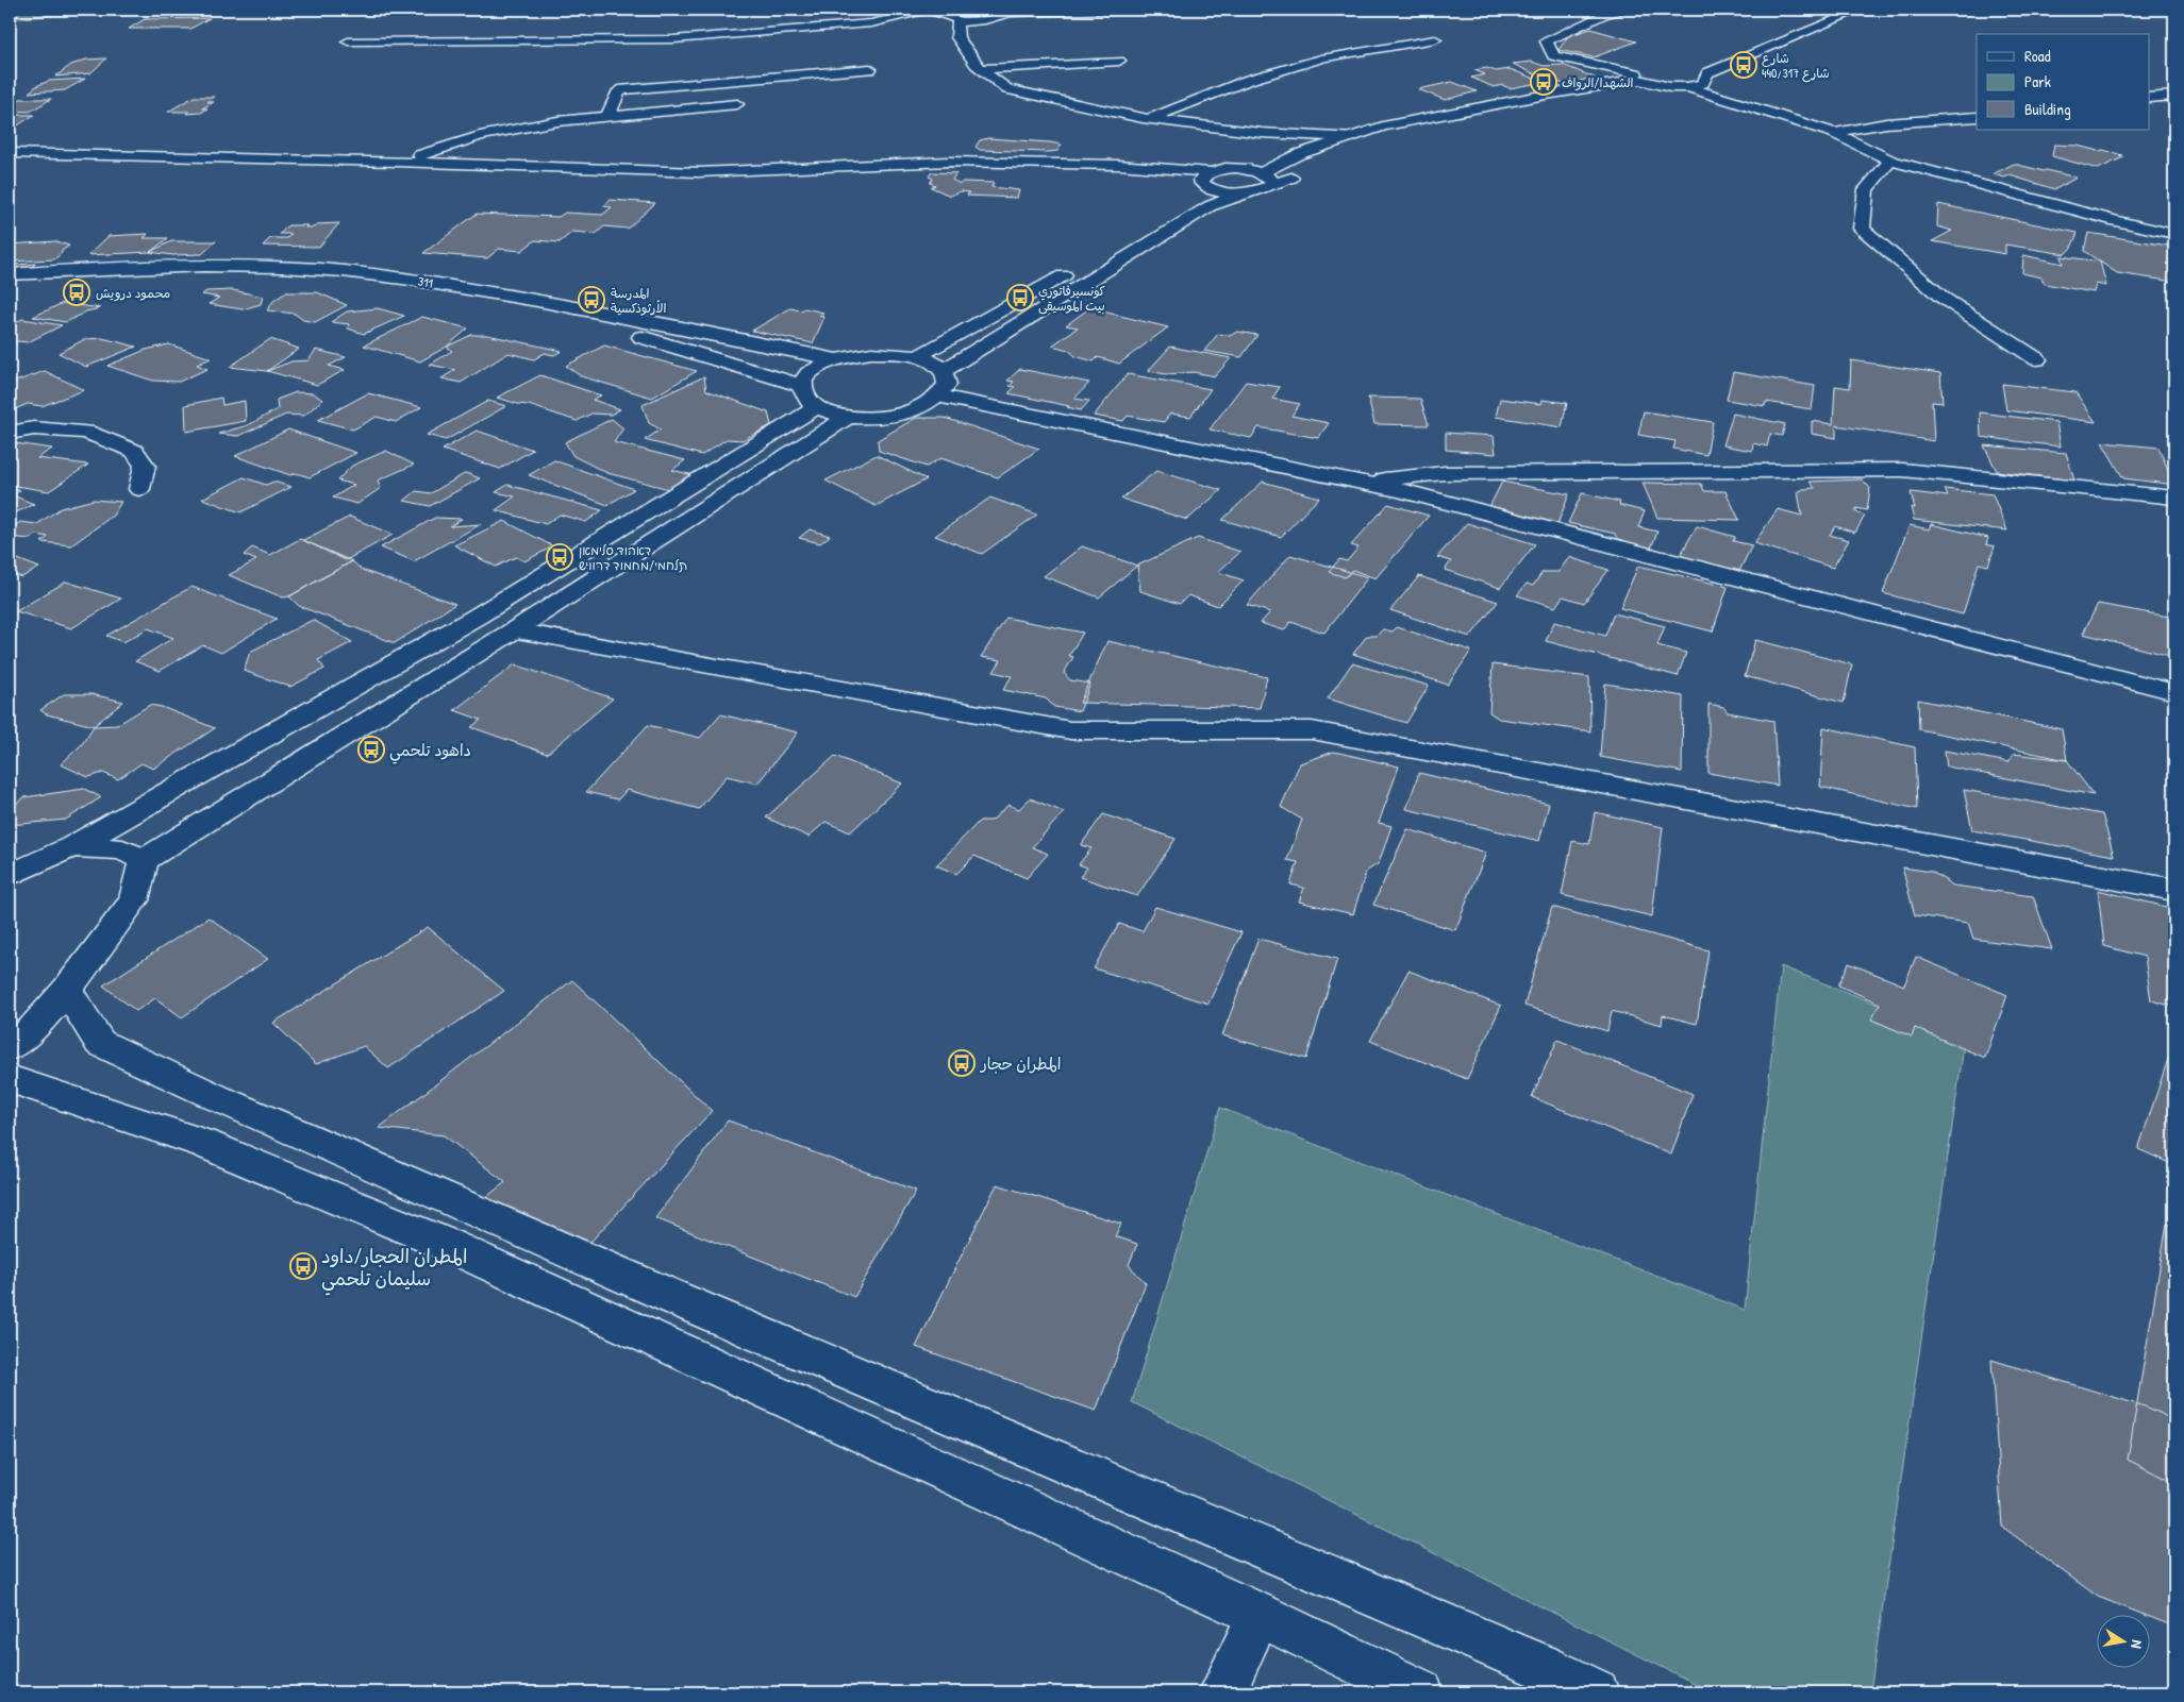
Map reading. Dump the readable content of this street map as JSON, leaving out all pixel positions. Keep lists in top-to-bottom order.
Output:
{
  "streets": {
    "street": ["311"]
  },
  "places": {
    "bus stop": [
      "شارع 440/شارع 317",
      "الشهدا/الرواف",
      "محمود درويش",
      "كونسيرفاتوري بيت الموسيقى",
      "المدرسة الأرثوذكسية",
      "דאהוד סלימאן תלחמי/מחמוד דרוויש",
      "داهود تلحمي",
      "المطران حجار",
      "المطران الحجار/داود سليمان تلحمي"
    ]
  },
  "legend": ["Road", "Park", "Building"],
  "north": "right"
}
